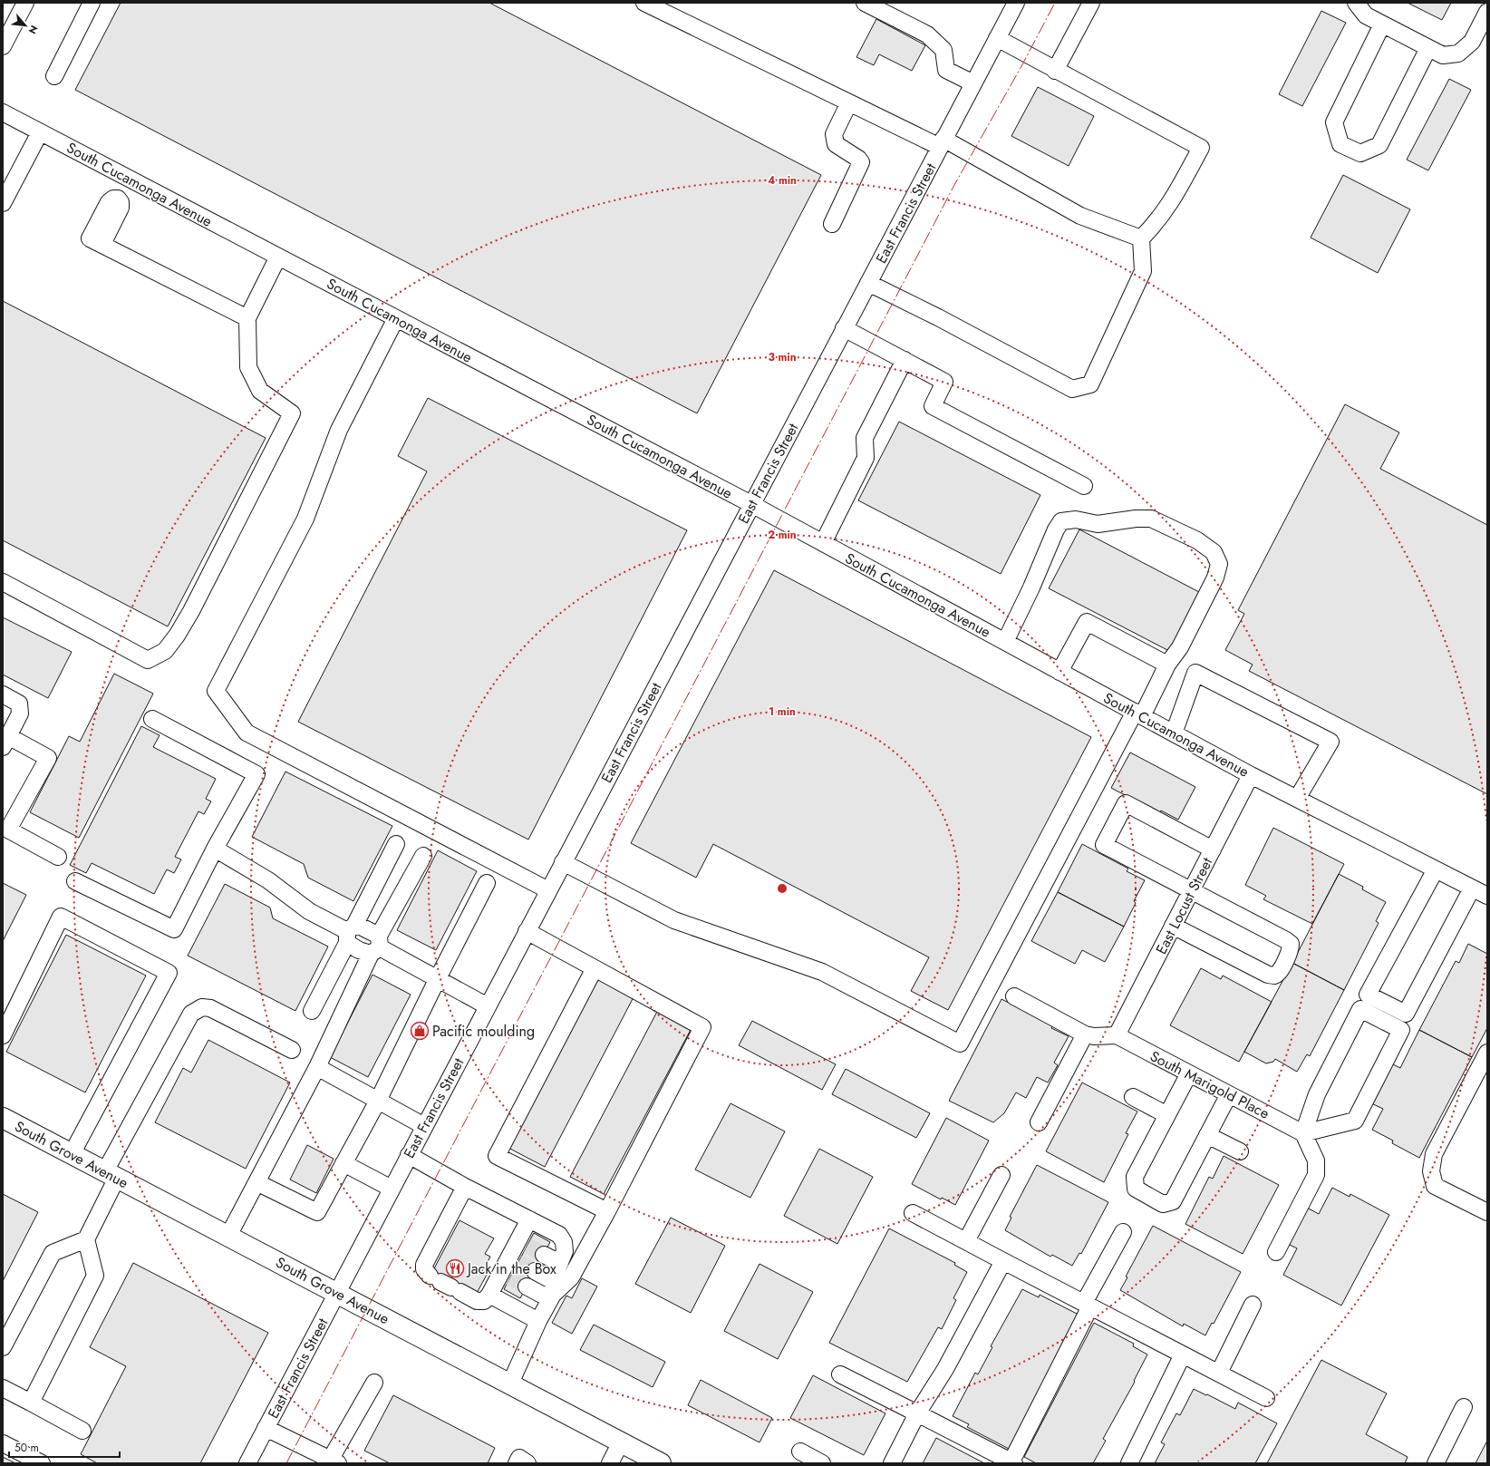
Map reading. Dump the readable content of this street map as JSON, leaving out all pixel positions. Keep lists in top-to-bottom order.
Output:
{
  "streets": {
    "main road": ["South Grove Avenue"],
    "street": [
      "South Cucamonga Avenue",
      "East Francis Street",
      "East Locust Street",
      "South Marigold Place"
    ]
  },
  "crossings": [
    ["South Cucamonga Avenue", "East Francis Street"],
    ["South Cucamonga Avenue", "East Locust Street"],
    ["East Francis Street", "South Grove Avenue"],
    ["East Locust Street", "South Marigold Place"]
  ],
  "places": {
    "shop": ["Pacific moulding"],
    "restaurant": ["Jack in the Box"]
  },
  "scale_bar": "50 m",
  "north": "bottom right",
  "rings": [
    "4 min",
    "3 min",
    "2 min",
    "1 min"
  ]
}
